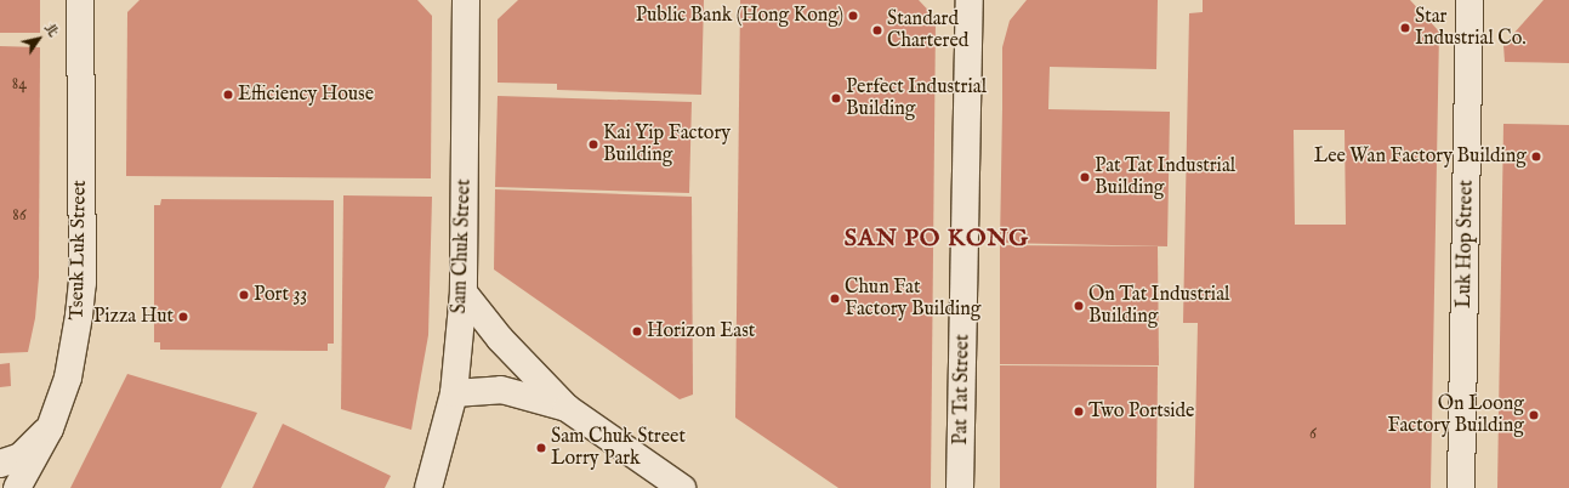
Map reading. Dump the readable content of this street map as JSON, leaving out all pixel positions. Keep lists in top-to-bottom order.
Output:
{
  "streets": {
    "street": [
      "Luk Hop Street",
      "Sam Chuk Street",
      "Tseuk Luk Street",
      "Pat Tat Street"
    ]
  },
  "districts": ["SAN PO KONG"],
  "places": [
    "Public Bank (Hong Kong)",
    "Star Industrial Co.",
    "Standard Chartered",
    "Efficiency House",
    "Perfect Industrial Building",
    "Kai Yip Factory Building",
    "Lee Wan Factory Building",
    "Pat Tat Industrial Building",
    "Port 33",
    "Chun Fat Factory Building",
    "On Tat Industrial Building",
    "Pizza Hut",
    "Horizon East",
    "Two Portside",
    "On Loong Factory Building",
    "Sam Chuk Street Lorry Park"
  ],
  "house_numbers": ["84", "86", "6"],
  "north": "top right"
}
